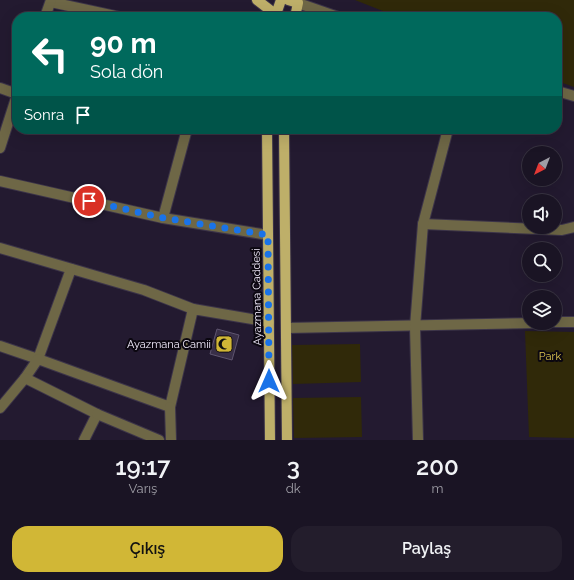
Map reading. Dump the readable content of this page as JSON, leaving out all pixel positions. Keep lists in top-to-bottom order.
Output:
{
  "streets": {
    "main road": ["Ayazmana Caddesi"]
  },
  "parks": ["Park"],
  "places": {
    "mosque": ["Ayazmana Camii"]
  },
  "north": "bottom left",
  "page": {
    "turn": ["90 m", "Sola dön"],
    "then": "Sonra",
    "eta": [
      "19:17",
      "Varış",
      "3",
      "dk",
      "200",
      "m"
    ],
    "buttons": ["Çıkış", "Paylaş"]
  }
}
